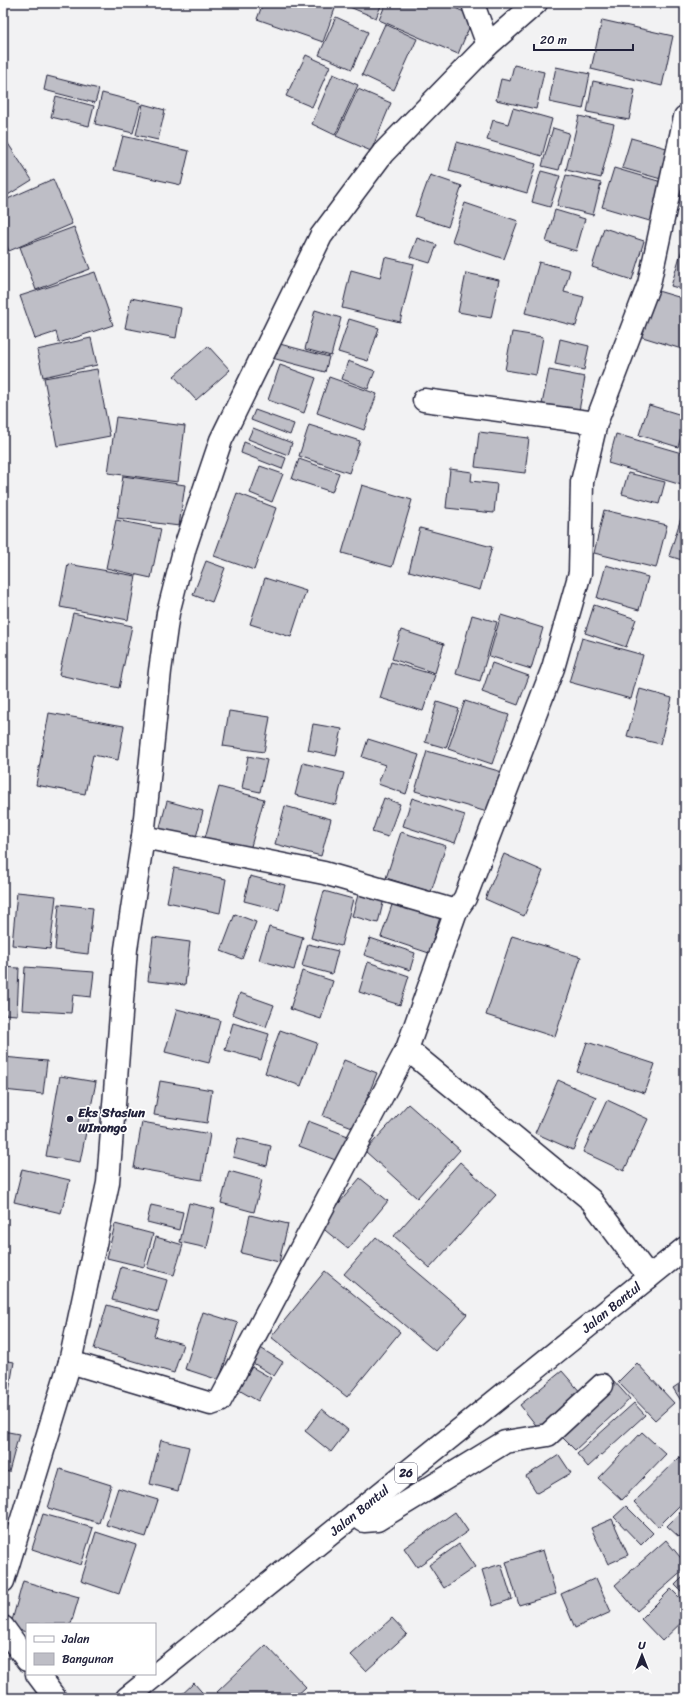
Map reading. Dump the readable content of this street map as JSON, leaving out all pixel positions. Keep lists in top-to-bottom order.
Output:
{
  "streets": {
    "street": ["Jalan Bantul", "26"]
  },
  "places": ["Eks Stasiun WInongo"],
  "legend": ["Jalan", "Bangunan"],
  "scale_bar": "20 m",
  "north": "top"
}
